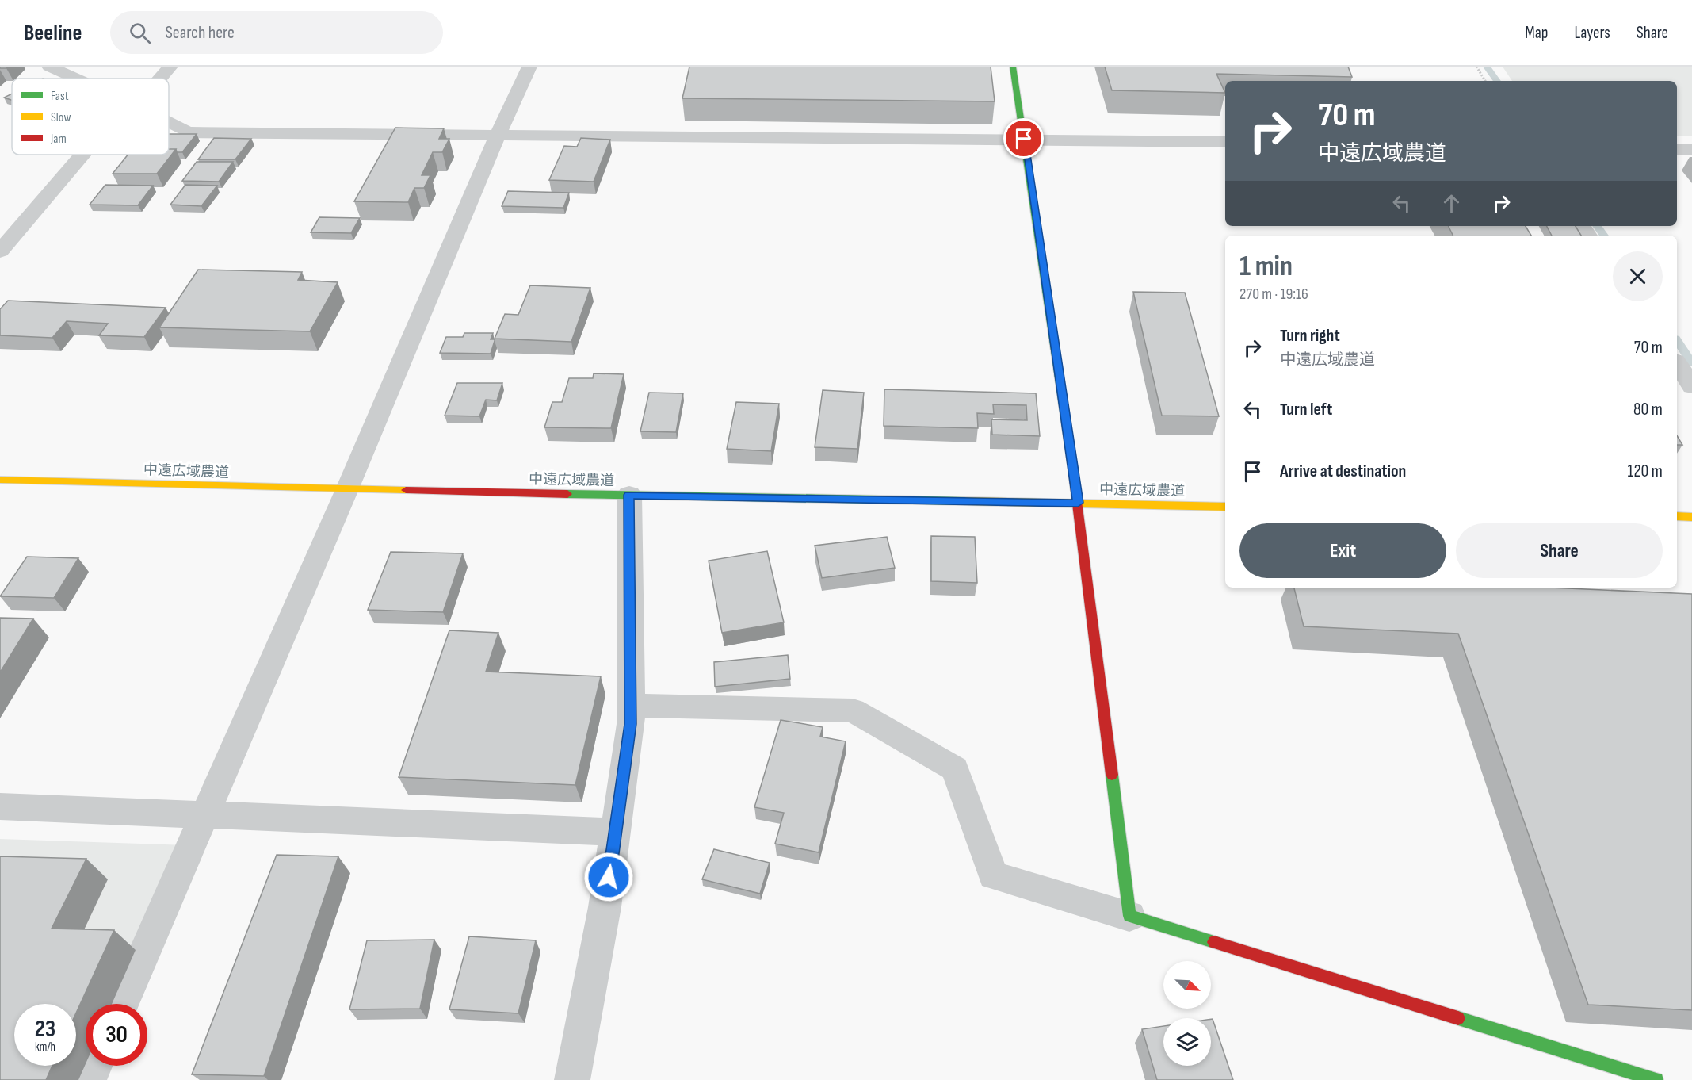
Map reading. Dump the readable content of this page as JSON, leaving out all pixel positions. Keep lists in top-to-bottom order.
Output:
{
  "streets": {
    "street": ["中遠広域農道"]
  },
  "legend": ["Fast", "Slow", "Jam"],
  "north": "bottom right",
  "page": {
    "header": "Beeline",
    "search": "Search here",
    "nav": ["Map", "Layers", "Share"],
    "turn": ["70 m", "中遠広域農道"],
    "heading": ["1 min", "270 m · 19:16"],
    "list": [
      {
        "name": "Turn right",
        "note": "中遠広域農道",
        "value": "70 m"
      },
      {
        "name": "Turn left",
        "value": "80 m"
      },
      {
        "name": "Arrive at destination",
        "value": "120 m"
      }
    ],
    "buttons": ["Exit", "Share"],
    "speed": "23 km/h",
    "limit": "30"
  }
}
